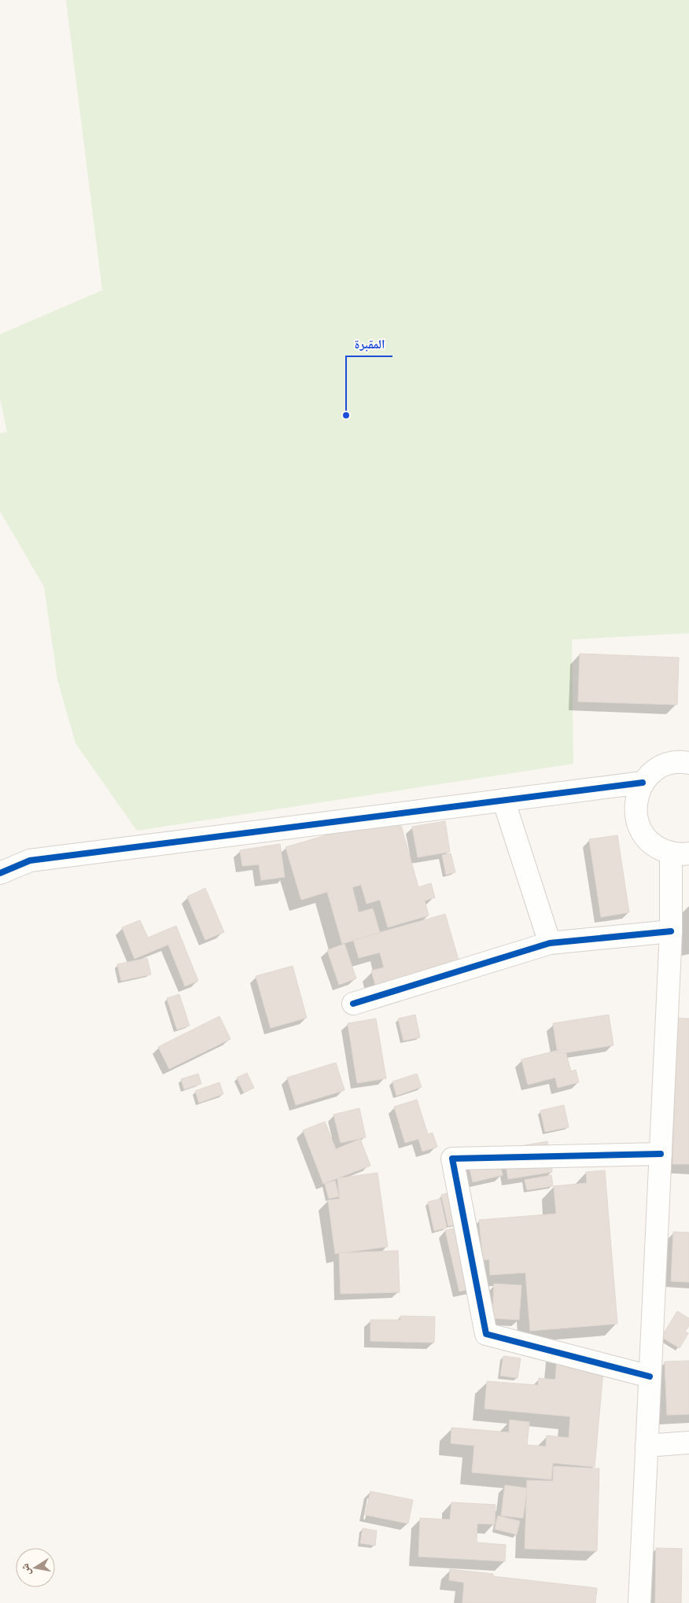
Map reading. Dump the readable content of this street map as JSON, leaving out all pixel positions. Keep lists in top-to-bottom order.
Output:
{
  "places": ["المقبرة"],
  "north": "left"
}
